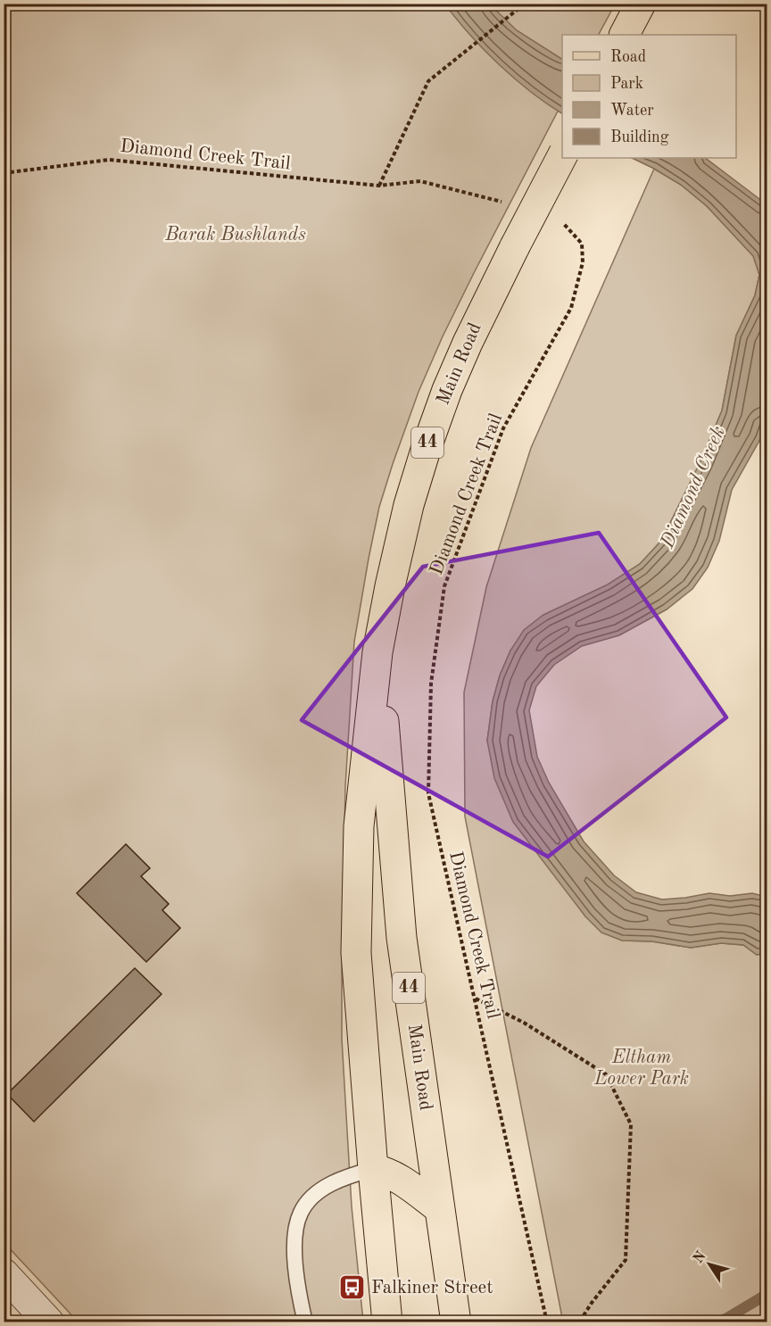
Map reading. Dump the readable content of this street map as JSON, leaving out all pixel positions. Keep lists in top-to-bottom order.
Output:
{
  "streets": {
    "main road": ["Main Road", "44"],
    "path": ["Diamond Creek Trail"]
  },
  "water": ["Diamond Creek"],
  "parks": ["Barak Bushlands", "Eltham Lower Park"],
  "places": {
    "bus stop": ["Falkiner Street"]
  },
  "legend": [
    "Road",
    "Park",
    "Water",
    "Building"
  ],
  "north": "top left"
}
